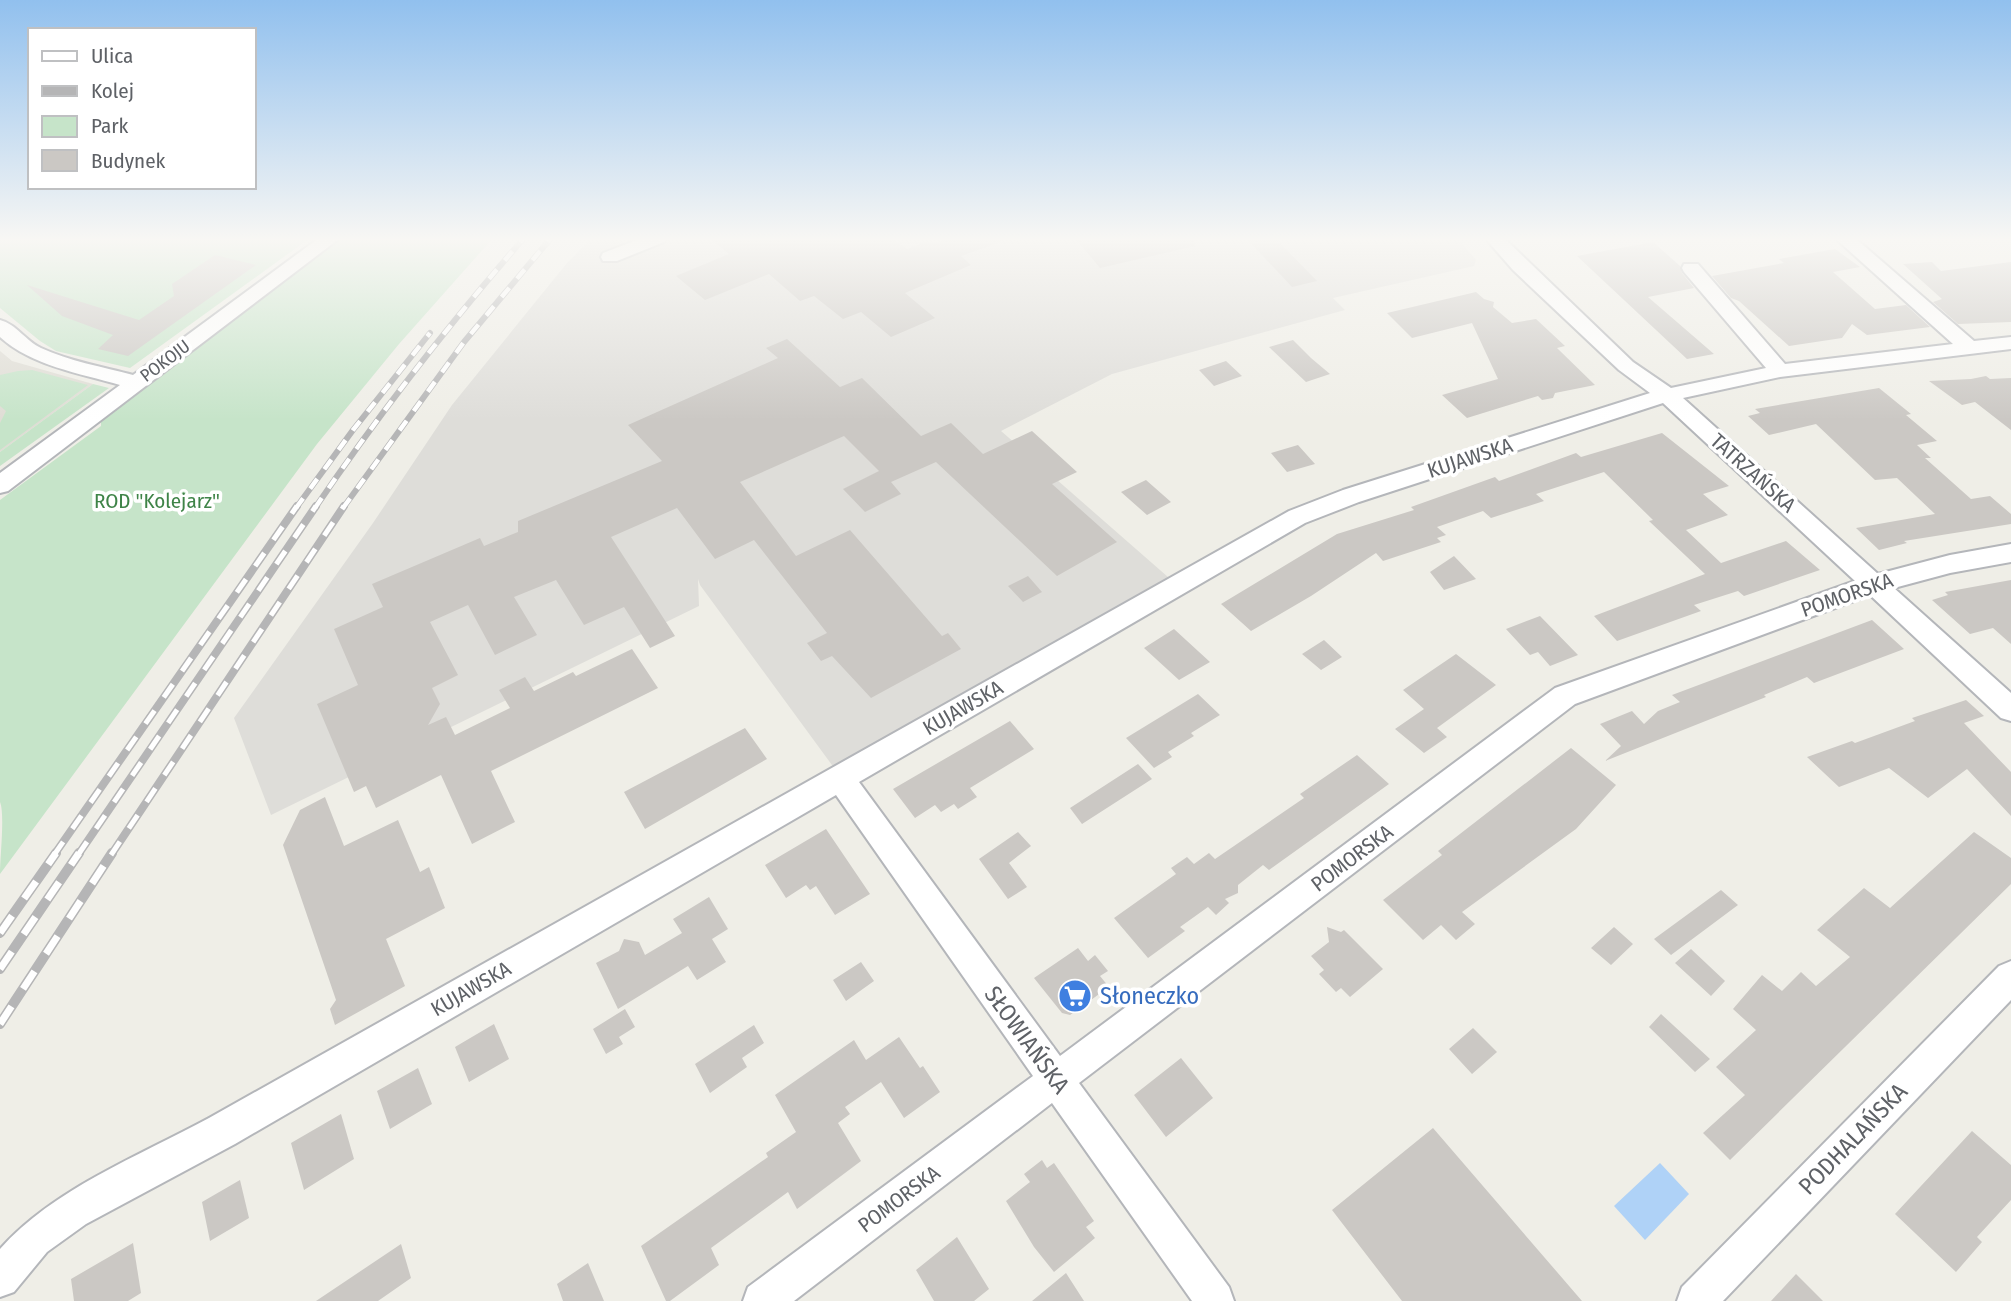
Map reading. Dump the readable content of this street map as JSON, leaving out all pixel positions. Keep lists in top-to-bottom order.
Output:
{
  "streets": {
    "street": [
      "POKOJU",
      "KUJAWSKA",
      "TATRZAŃSKA",
      "POMORSKA",
      "SŁOWIAŃSKA",
      "PODHALAŃSKA"
    ]
  },
  "crossings": [
    ["KUJAWSKA", "TATRZAŃSKA"],
    ["KUJAWSKA", "SŁOWIAŃSKA"],
    ["TATRZAŃSKA", "POMORSKA"],
    ["POMORSKA", "SŁOWIAŃSKA"]
  ],
  "parks": ["ROD \"Kolejarz\""],
  "places": {
    "supermarket": ["Słoneczko"]
  },
  "legend": [
    "Ulica",
    "Kolej",
    "Park",
    "Budynek"
  ]
}
